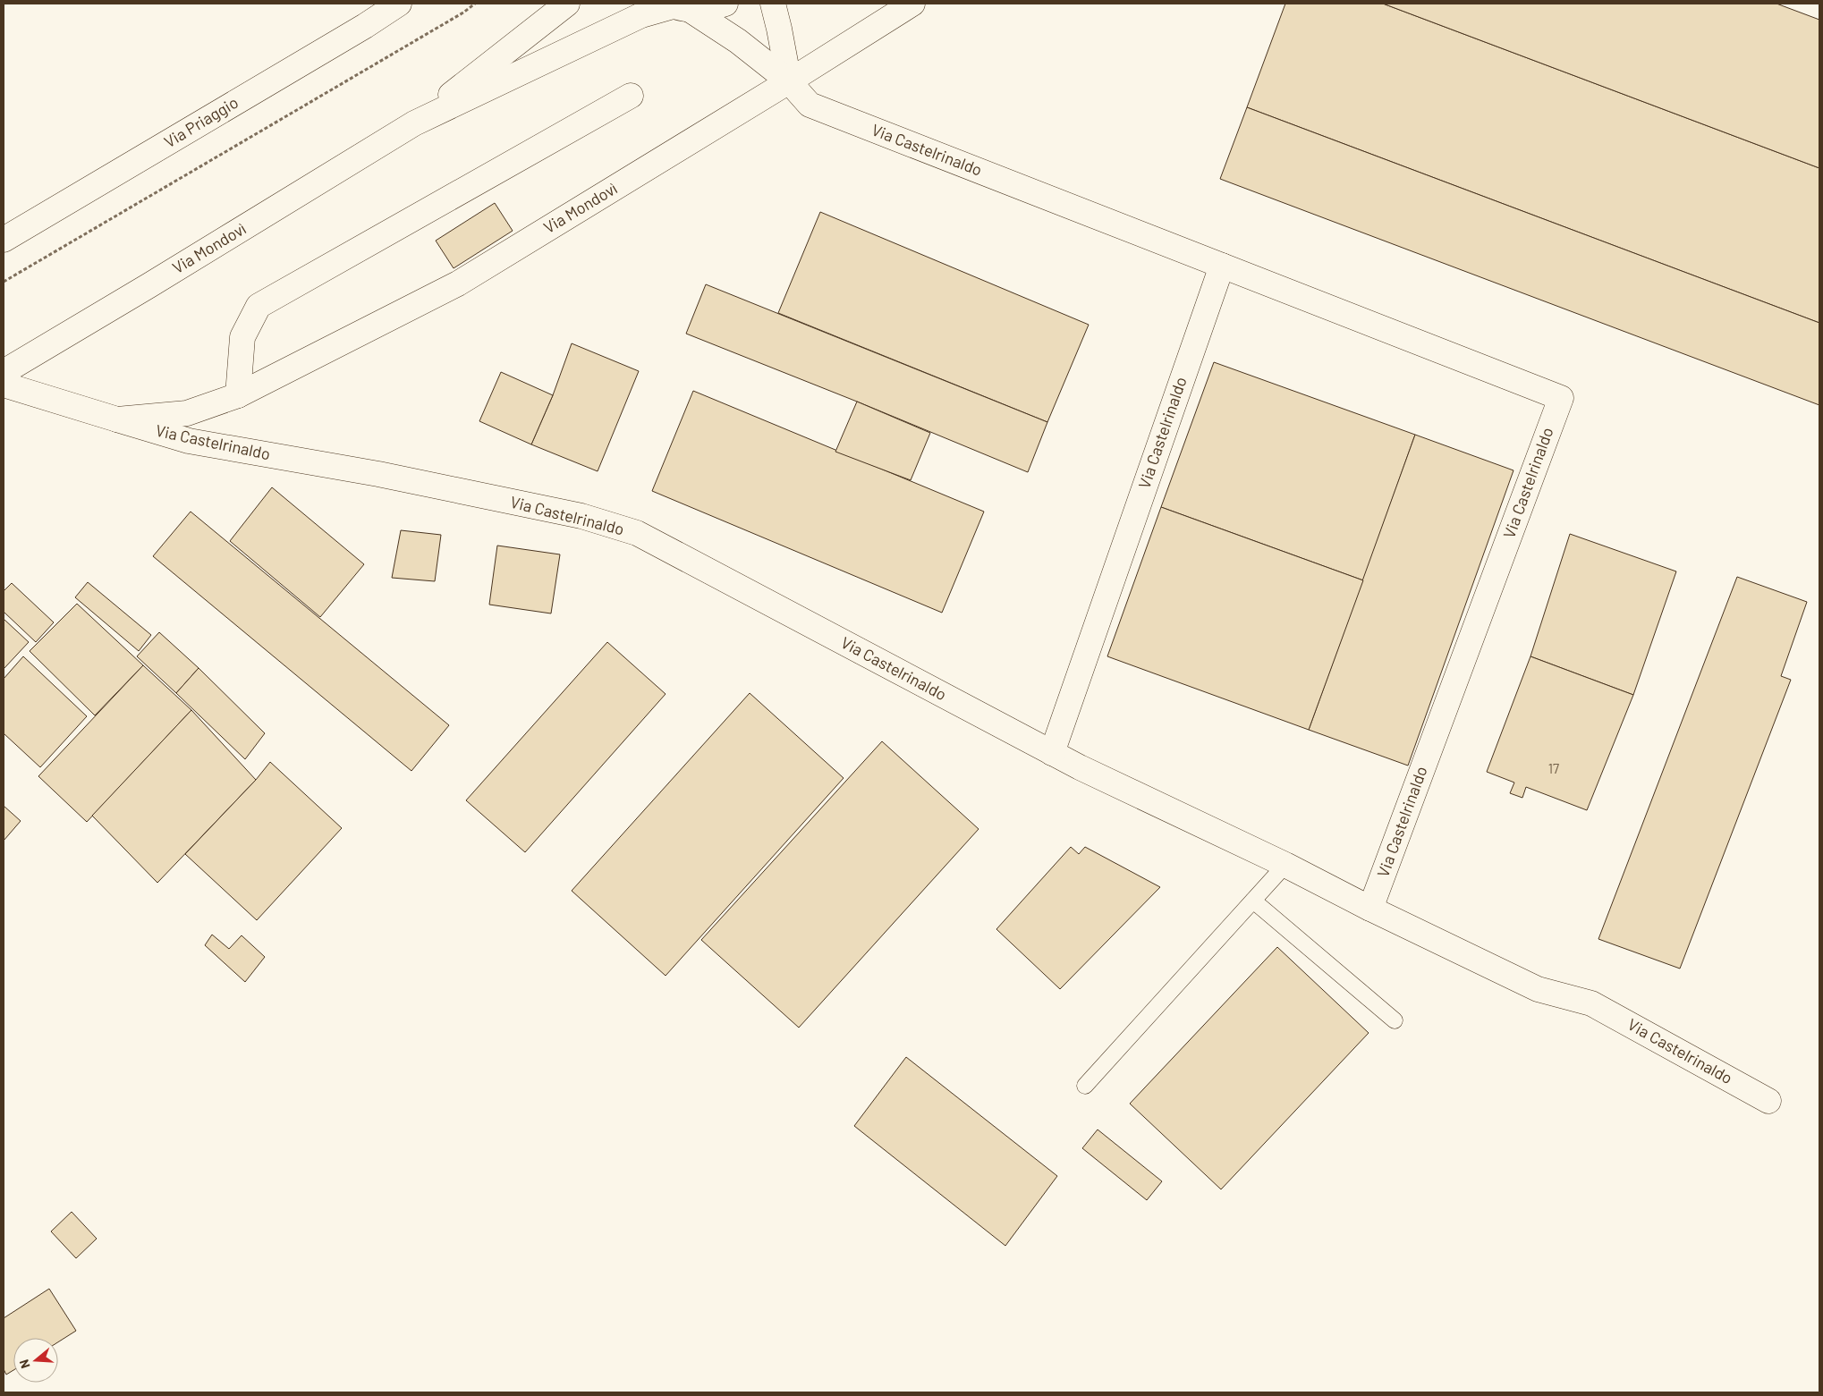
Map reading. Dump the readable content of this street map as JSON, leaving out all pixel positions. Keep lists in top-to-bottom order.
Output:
{
  "streets": {
    "street": ["Via Priaggio", "Via Castelrinaldo", "Via Mondovì"]
  },
  "crossings": [
    ["Via Castelrinaldo", "Via Mondovì"]
  ],
  "house_numbers": ["17"],
  "north": "left"
}
